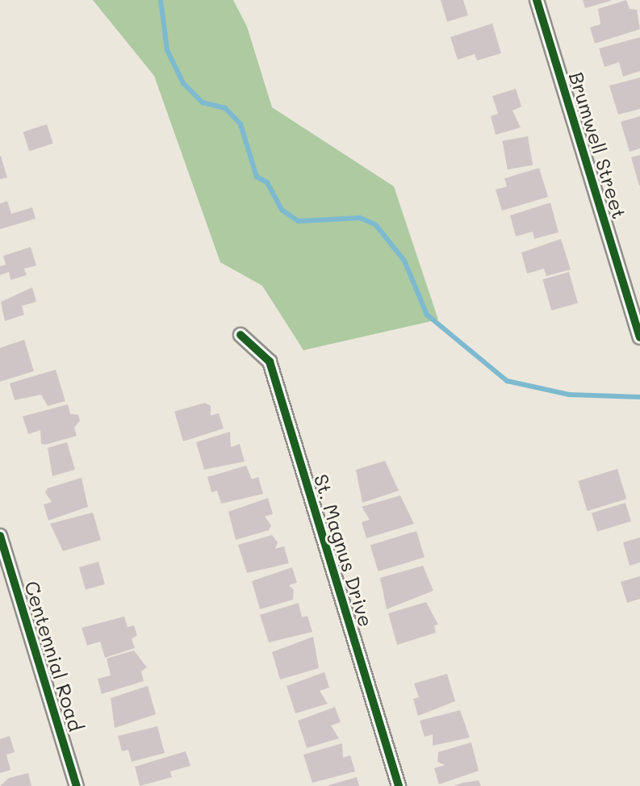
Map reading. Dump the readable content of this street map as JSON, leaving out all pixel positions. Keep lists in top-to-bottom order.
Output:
{
  "streets": {
    "street": ["Brumwell Street", "St. Magnus Drive", "Centennial Road"]
  }
}
